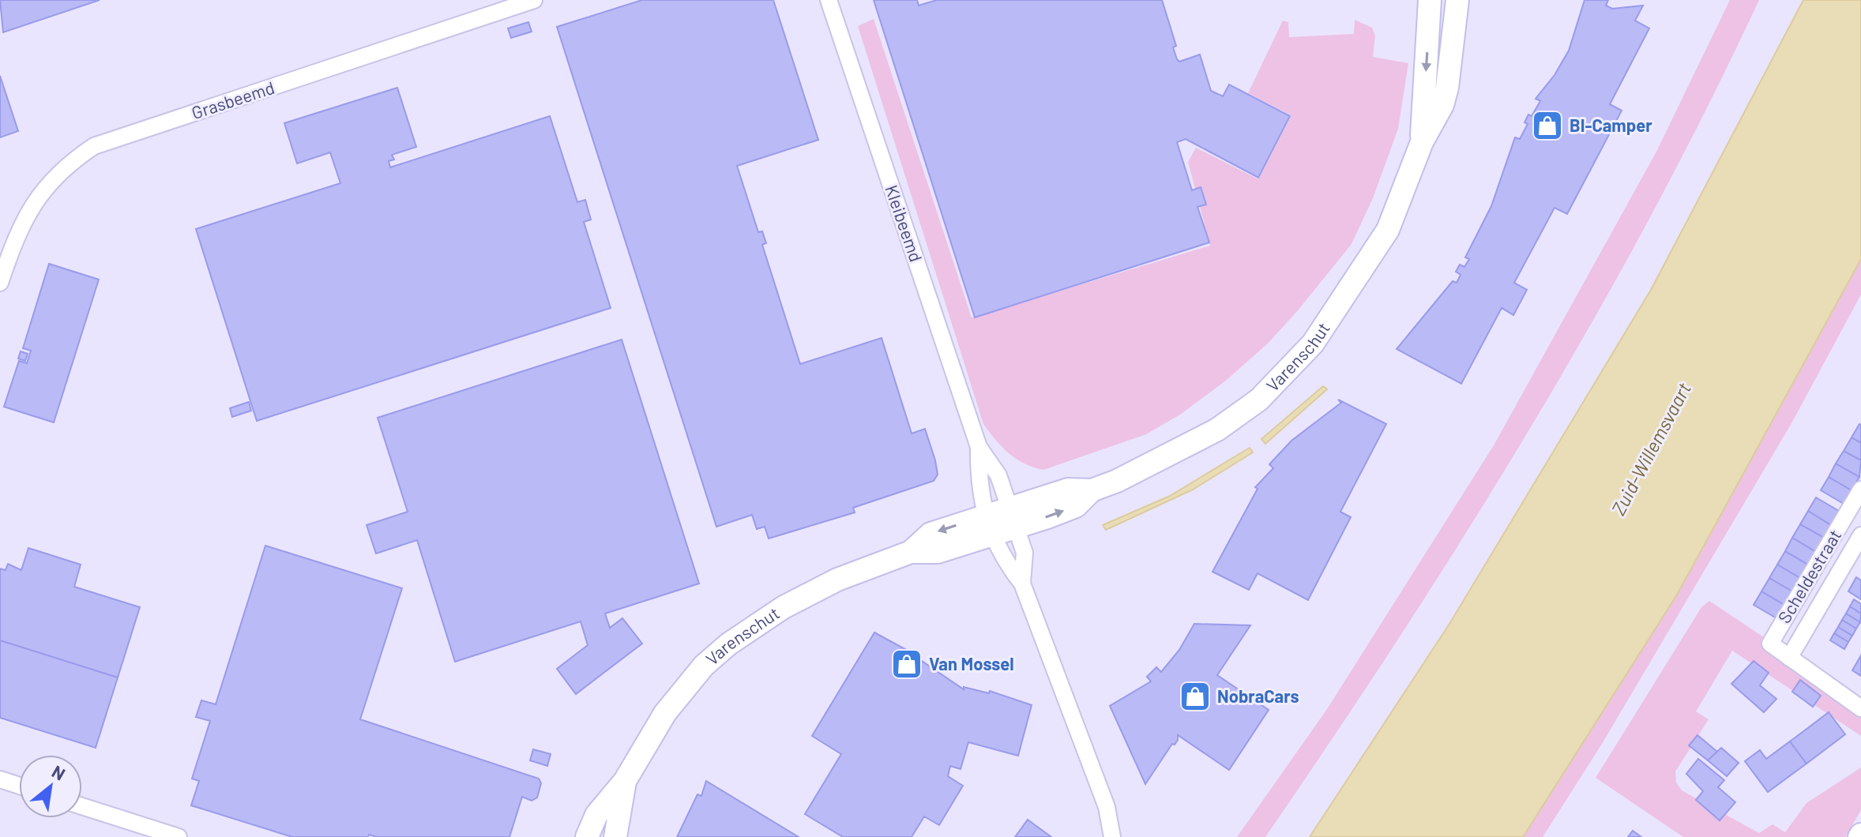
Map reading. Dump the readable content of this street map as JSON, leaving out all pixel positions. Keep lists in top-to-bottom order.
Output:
{
  "streets": {
    "street": [
      "Grasbeemd",
      "Kleibeemd",
      "Varenschut",
      "Scheldestraat"
    ]
  },
  "crossings": [
    ["Kleibeemd", "Varenschut"]
  ],
  "water": ["Zuid-Willemsvaart"],
  "places": {
    "shop": ["BI-Camper", "Van Mossel", "NobraCars"]
  },
  "north": "top right"
}
